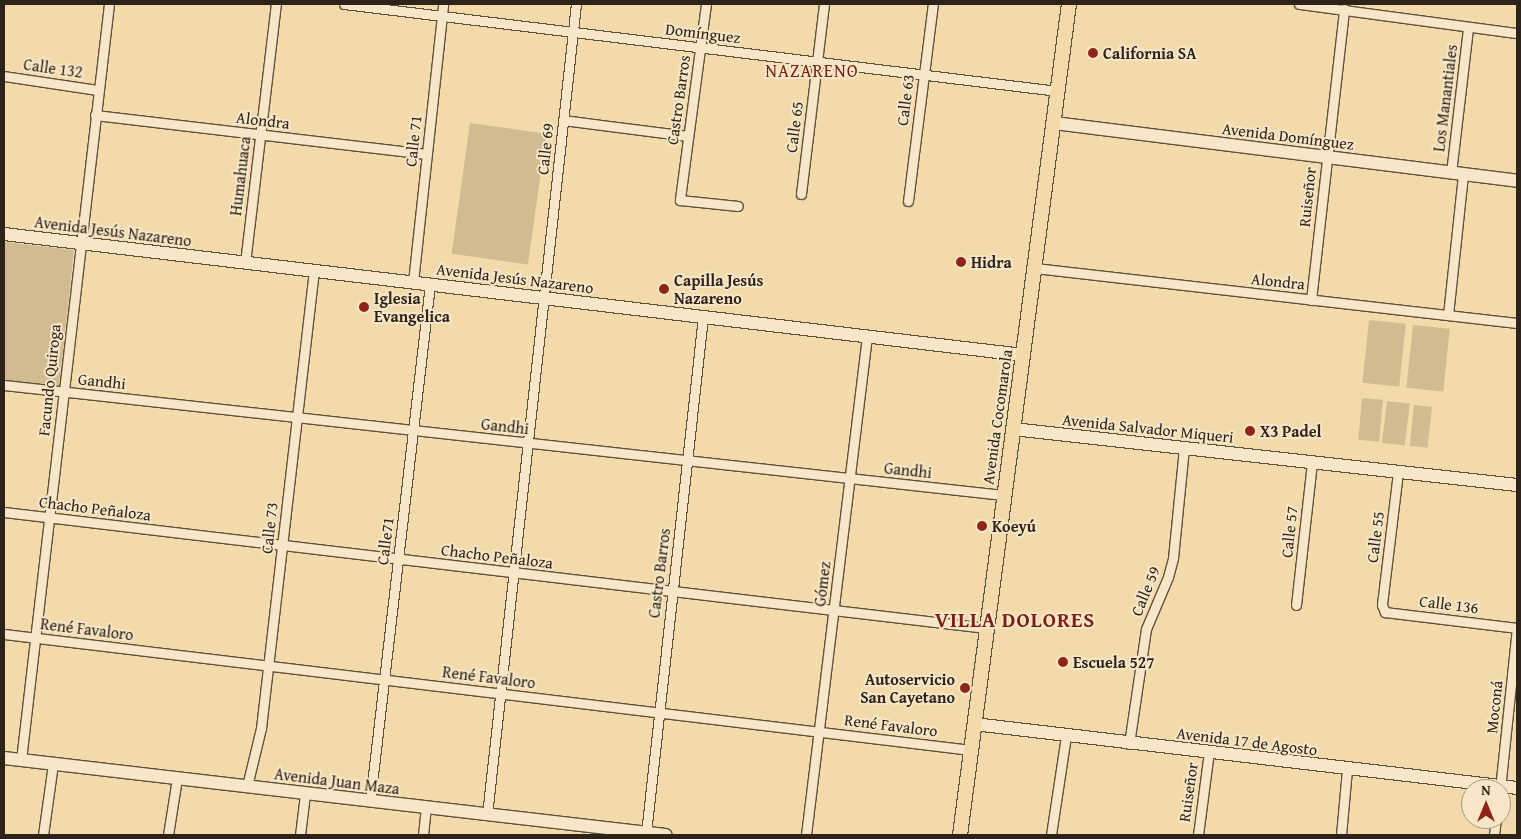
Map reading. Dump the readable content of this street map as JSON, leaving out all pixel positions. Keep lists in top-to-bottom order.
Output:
{
  "streets": {
    "main road": [
      "Avenida Domínguez",
      "Avenida Jesús Nazareno",
      "Avenida Cocomarola",
      "Avenida Salvador Miqueri",
      "Avenida 17 de Agosto",
      "Avenida Juan Maza"
    ],
    "street": [
      "Domínguez",
      "Calle 132",
      "Los Manantiales",
      "Castro Barros",
      "Calle 63",
      "Alondra",
      "Calle 65",
      "Calle 71",
      "Calle 69",
      "Humahuaca",
      "Ruiseñor",
      "Facundo Quiroga",
      "Gandhi",
      "Chacho Peñaloza",
      "Calle 73",
      "Calle 57",
      "Calle 55",
      "Calle71",
      "Gómez",
      "Calle 59",
      "Calle 136",
      "René Favaloro",
      "Moconá"
    ]
  },
  "crossings": [
    ["Domínguez", "Castro Barros"],
    ["Domínguez", "Calle 63"],
    ["Domínguez", "Calle 65"],
    ["Domínguez", "Calle 71"],
    ["Domínguez", "Calle 69"],
    ["Domínguez", "Avenida Cocomarola"],
    ["Calle 132", "Facundo Quiroga"],
    ["Los Manantiales", "Alondra"],
    ["Los Manantiales", "Avenida Domínguez"],
    ["Castro Barros", "Avenida Jesús Nazareno"],
    ["Castro Barros", "Gandhi"],
    ["Castro Barros", "Chacho Peñaloza"],
    ["Castro Barros", "René Favaloro"],
    ["Castro Barros", "Avenida Juan Maza"],
    ["Alondra", "Calle 71"],
    ["Alondra", "Humahuaca"],
    ["Alondra", "Ruiseñor"],
    ["Alondra", "Facundo Quiroga"],
    ["Alondra", "Avenida Cocomarola"],
    ["Avenida Domínguez", "Ruiseñor"],
    ["Avenida Domínguez", "Avenida Cocomarola"],
    ["Calle 71", "Avenida Jesús Nazareno"],
    ["Calle 69", "Avenida Jesús Nazareno"],
    ["Calle 69", "Gandhi"],
    ["Calle 69", "Chacho Peñaloza"],
    ["Calle 69", "René Favaloro"],
    ["Calle 69", "Avenida Juan Maza"],
    ["Humahuaca", "Avenida Jesús Nazareno"],
    ["Ruiseñor", "Avenida 17 de Agosto"],
    ["Avenida Jesús Nazareno", "Facundo Quiroga"],
    ["Avenida Jesús Nazareno", "Avenida Cocomarola"],
    ["Avenida Jesús Nazareno", "Calle 73"],
    ["Avenida Jesús Nazareno", "Calle71"],
    ["Avenida Jesús Nazareno", "Gómez"],
    ["Facundo Quiroga", "Gandhi"],
    ["Facundo Quiroga", "Chacho Peñaloza"],
    ["Facundo Quiroga", "René Favaloro"],
    ["Facundo Quiroga", "Avenida Juan Maza"],
    ["Gandhi", "Avenida Cocomarola"],
    ["Gandhi", "Calle 73"],
    ["Gandhi", "Calle71"],
    ["Gandhi", "Gómez"],
    ["Avenida Cocomarola", "Avenida Salvador Miqueri"],
    ["Avenida Cocomarola", "Chacho Peñaloza"],
    ["Avenida Cocomarola", "René Favaloro"],
    ["Avenida Cocomarola", "Avenida 17 de Agosto"],
    ["Avenida Salvador Miqueri", "Calle 57"],
    ["Avenida Salvador Miqueri", "Calle 55"],
    ["Avenida Salvador Miqueri", "Calle 59"],
    ["Chacho Peñaloza", "Calle 73"],
    ["Chacho Peñaloza", "Calle71"],
    ["Chacho Peñaloza", "Gómez"],
    ["Calle 73", "René Favaloro"],
    ["Calle 73", "Avenida Juan Maza"],
    ["Calle 55", "Calle 136"],
    ["Calle71", "René Favaloro"],
    ["Calle71", "Avenida Juan Maza"],
    ["Gómez", "René Favaloro"],
    ["Calle 59", "Avenida 17 de Agosto"],
    ["Calle 136", "Moconá"]
  ],
  "districts": ["NAZARENO", "VILLA DOLORES"],
  "places": [
    "California SA",
    "Hidra",
    "Capilla Jesús Nazareno",
    "Iglesia Evangelica",
    "X3 Padel",
    "Koeyú",
    "Escuela 527",
    "Autoservicio San Cayetano"
  ],
  "north": "top"
}
